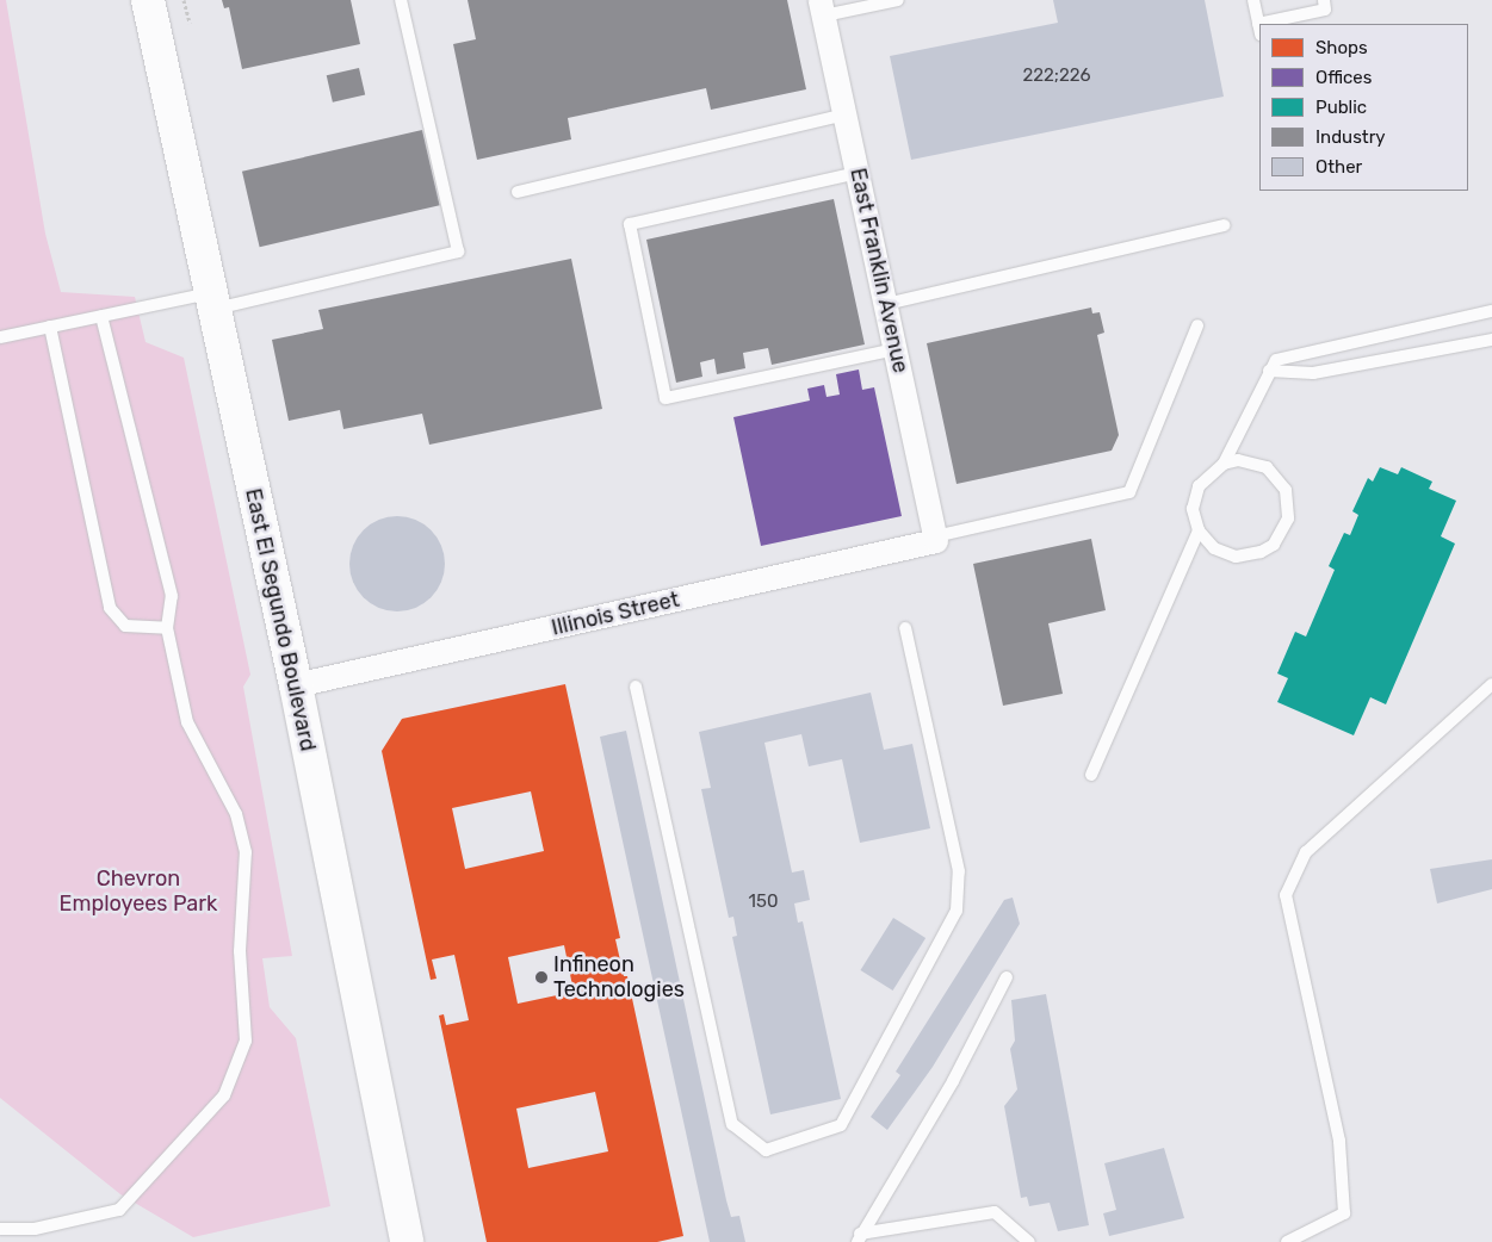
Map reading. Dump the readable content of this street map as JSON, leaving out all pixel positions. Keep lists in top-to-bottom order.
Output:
{
  "streets": {
    "main road": ["East El Segundo Boulevard"],
    "street": ["East Franklin Avenue", "Illinois Street"]
  },
  "crossings": [
    ["East Franklin Avenue", "Illinois Street"],
    ["Illinois Street", "East El Segundo Boulevard"]
  ],
  "parks": ["Chevron Employees Park"],
  "places": ["Infineon Technologies"],
  "house_numbers": ["222;226", "150"],
  "legend": [
    "Shops",
    "Offices",
    "Public",
    "Industry",
    "Other"
  ]
}
